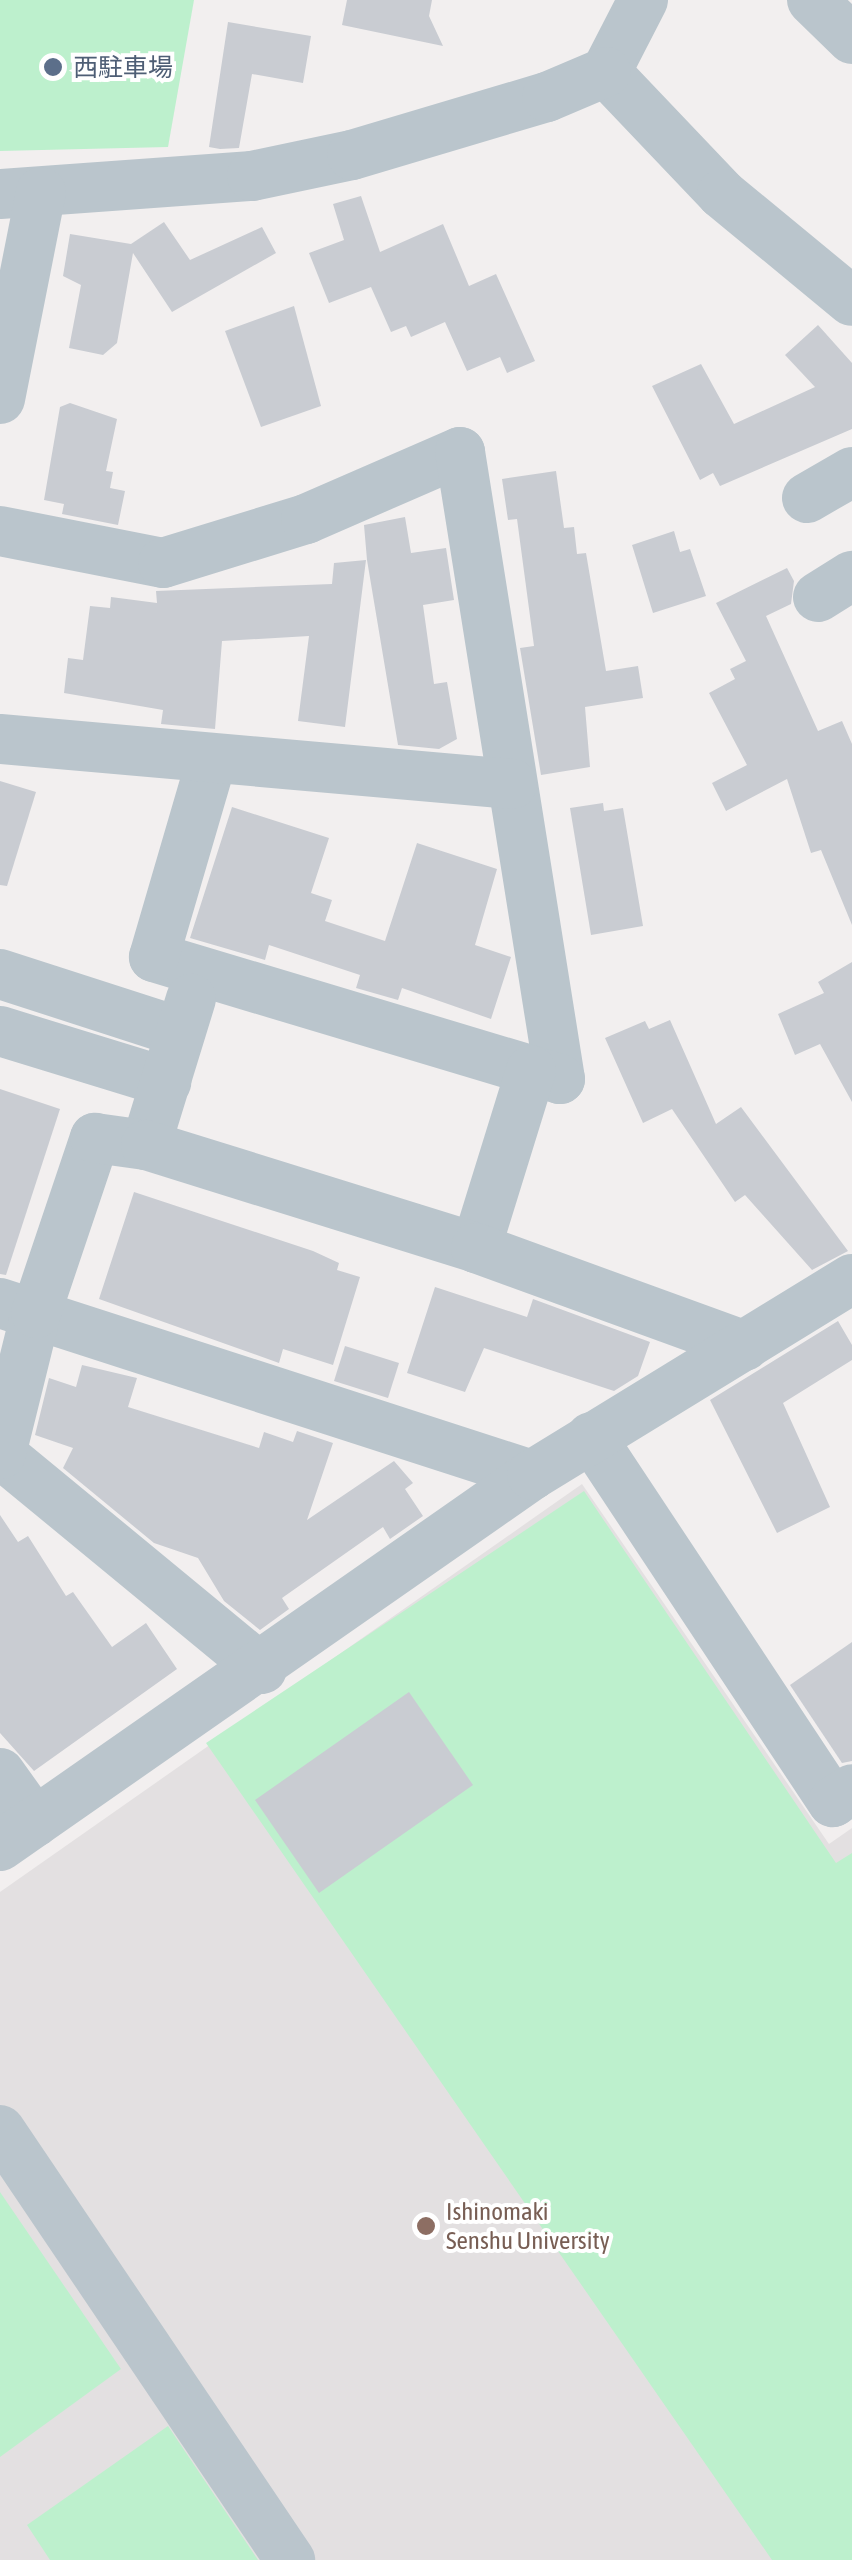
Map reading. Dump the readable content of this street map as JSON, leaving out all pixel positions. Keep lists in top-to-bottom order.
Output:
{
  "places": ["西駐車場", "Ishinomaki Senshu University"]
}
